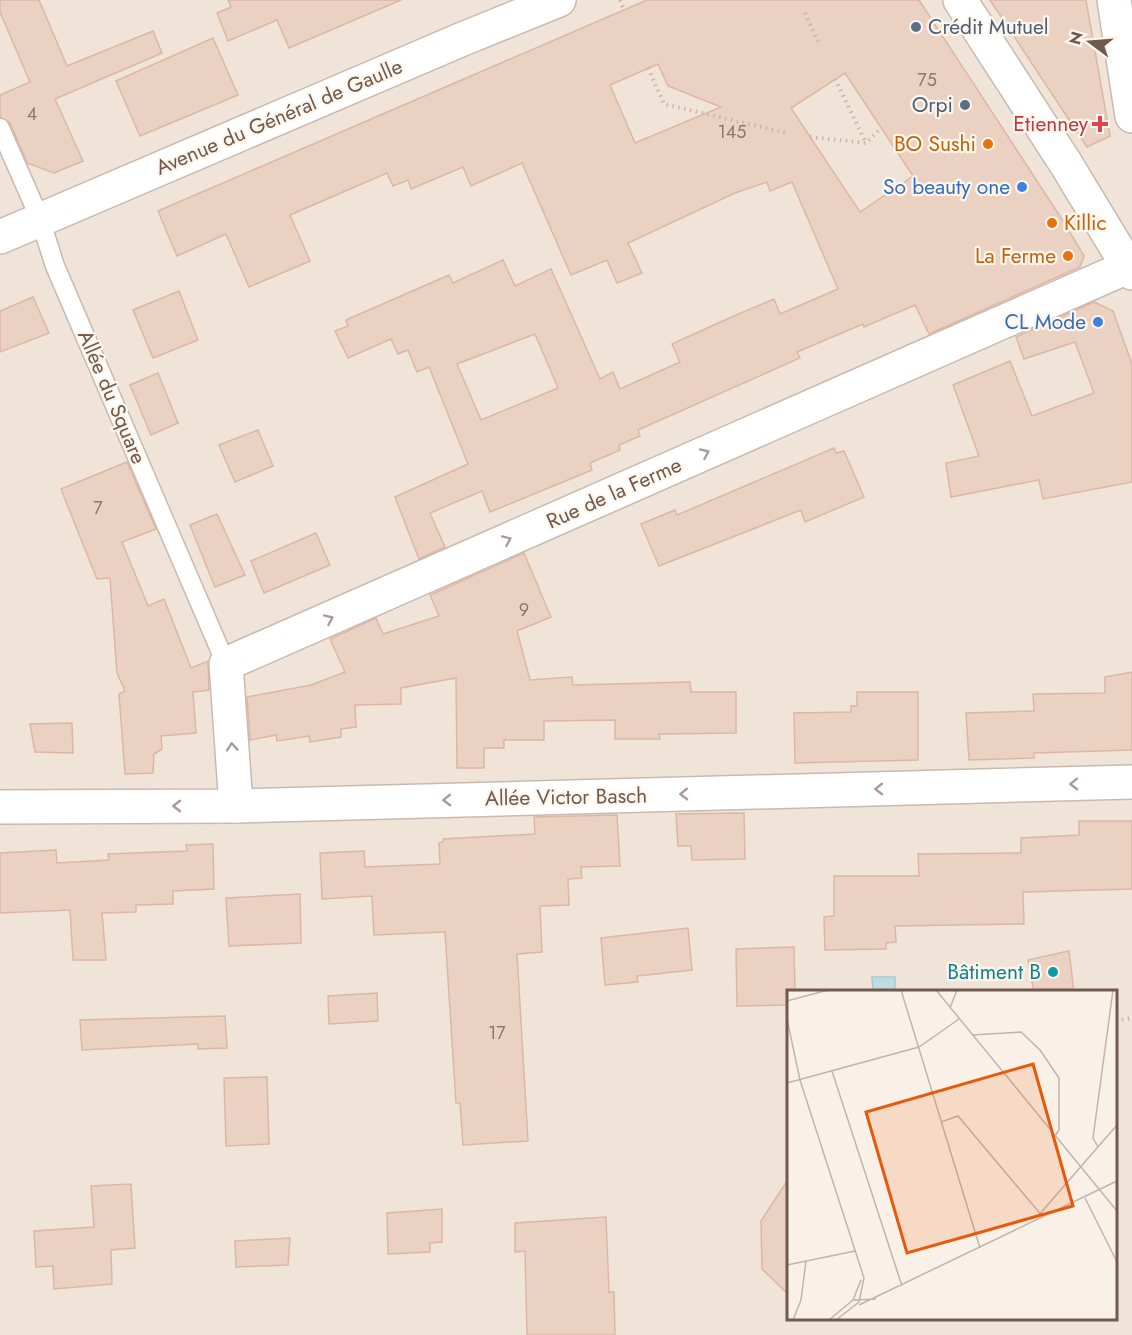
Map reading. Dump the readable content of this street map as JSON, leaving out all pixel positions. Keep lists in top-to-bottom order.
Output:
{
  "streets": {
    "street": ["Avenue du Général de Gaulle", "Rue de la Ferme", "Allée Victor Basch"],
    "lane": ["Allée du Square"]
  },
  "crossings": [
    ["Avenue du Général de Gaulle", "Allée du Square"],
    ["Allée du Square", "Rue de la Ferme"]
  ],
  "one_way": ["Rue de la Ferme", "Allée Victor Basch"],
  "places": {
    "other": [
      "Crédit Mutuel",
      "Orpi",
      "BO Sushi",
      "So beauty one",
      "Killic",
      "La Ferme",
      "CL Mode",
      "Bâtiment B"
    ],
    "health": ["Etienney"]
  },
  "house_numbers": [
    "75",
    "4",
    "145",
    "7",
    "9",
    "17"
  ],
  "north": "left"
}
